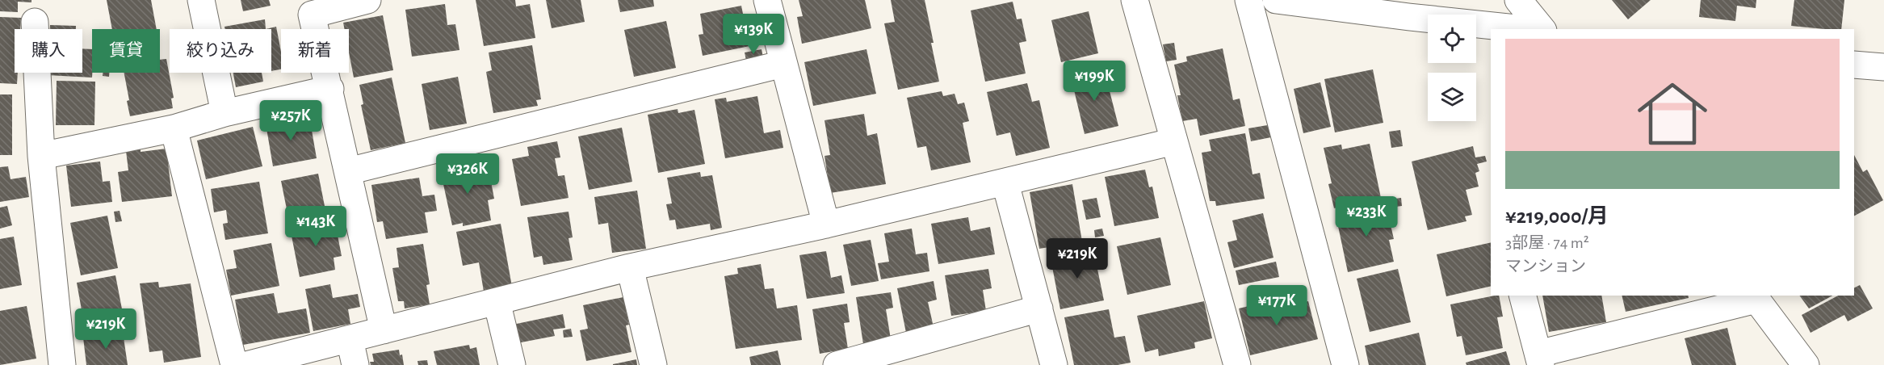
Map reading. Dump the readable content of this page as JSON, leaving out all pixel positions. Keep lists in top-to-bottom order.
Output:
{
  "page": {
    "price": [
      "¥139K",
      "¥199K",
      "¥257K",
      "¥326K",
      "¥233K",
      "¥143K",
      "¥219K",
      "¥177K",
      "¥219K"
    ],
    "chip": [
      "購入",
      "賃貸",
      "絞り込み",
      "新着"
    ],
    "list": [
      {
        "name": "¥219,000/月",
        "note": "3部屋 · 74 m² · マンション"
      }
    ]
  }
}
